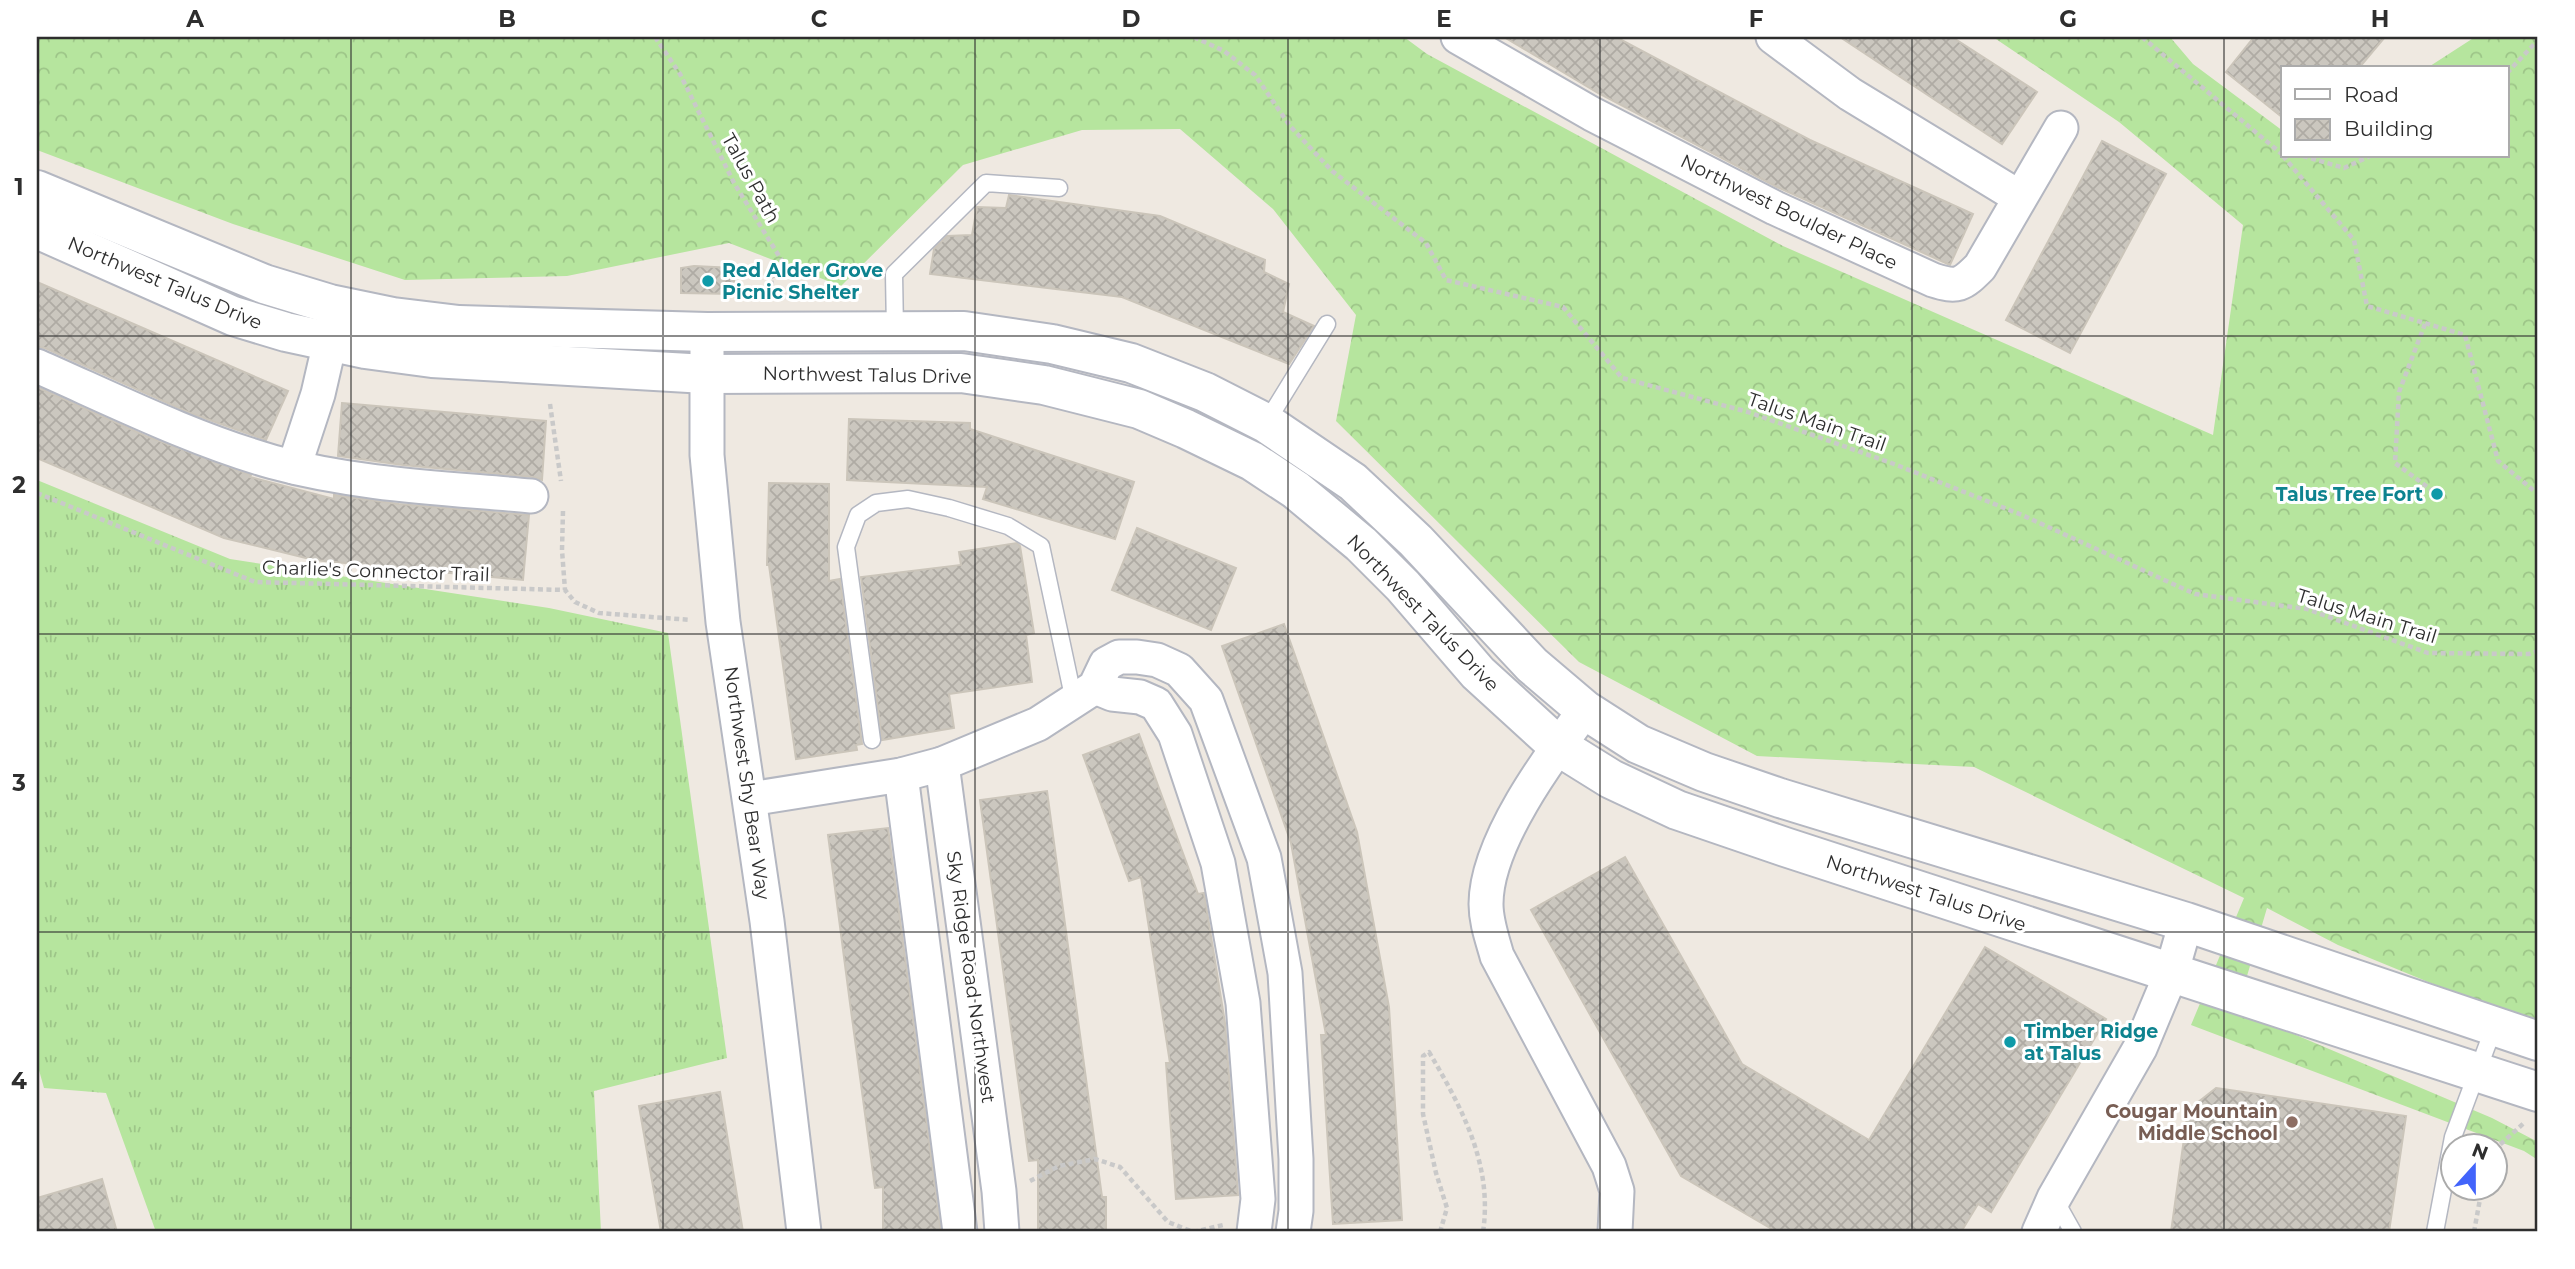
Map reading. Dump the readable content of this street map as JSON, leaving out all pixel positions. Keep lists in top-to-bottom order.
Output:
{
  "streets": {
    "street": [
      "Northwest Boulder Place",
      "Northwest Talus Drive",
      "Northwest Shy Bear Way",
      "Sky Ridge Road Northwest"
    ],
    "path": ["Talus Path", "Talus Main Trail", "Charlie's Connector Trail"]
  },
  "crossings": [
    ["Talus Path", "Northwest Talus Drive"],
    ["Northwest Talus Drive", "Northwest Shy Bear Way"],
    ["Charlie's Connector Trail", "Northwest Shy Bear Way"]
  ],
  "places": [
    "Red Alder Grove Picnic Shelter",
    "Talus Tree Fort",
    "Timber Ridge at Talus",
    "Cougar Mountain Middle School"
  ],
  "legend": ["Road", "Building"],
  "north": "top",
  "grid": {
    "columns": [
      "A",
      "B",
      "C",
      "D",
      "E",
      "F",
      "G",
      "H"
    ],
    "rows": [
      "1",
      "2",
      "3",
      "4"
    ]
  }
}
